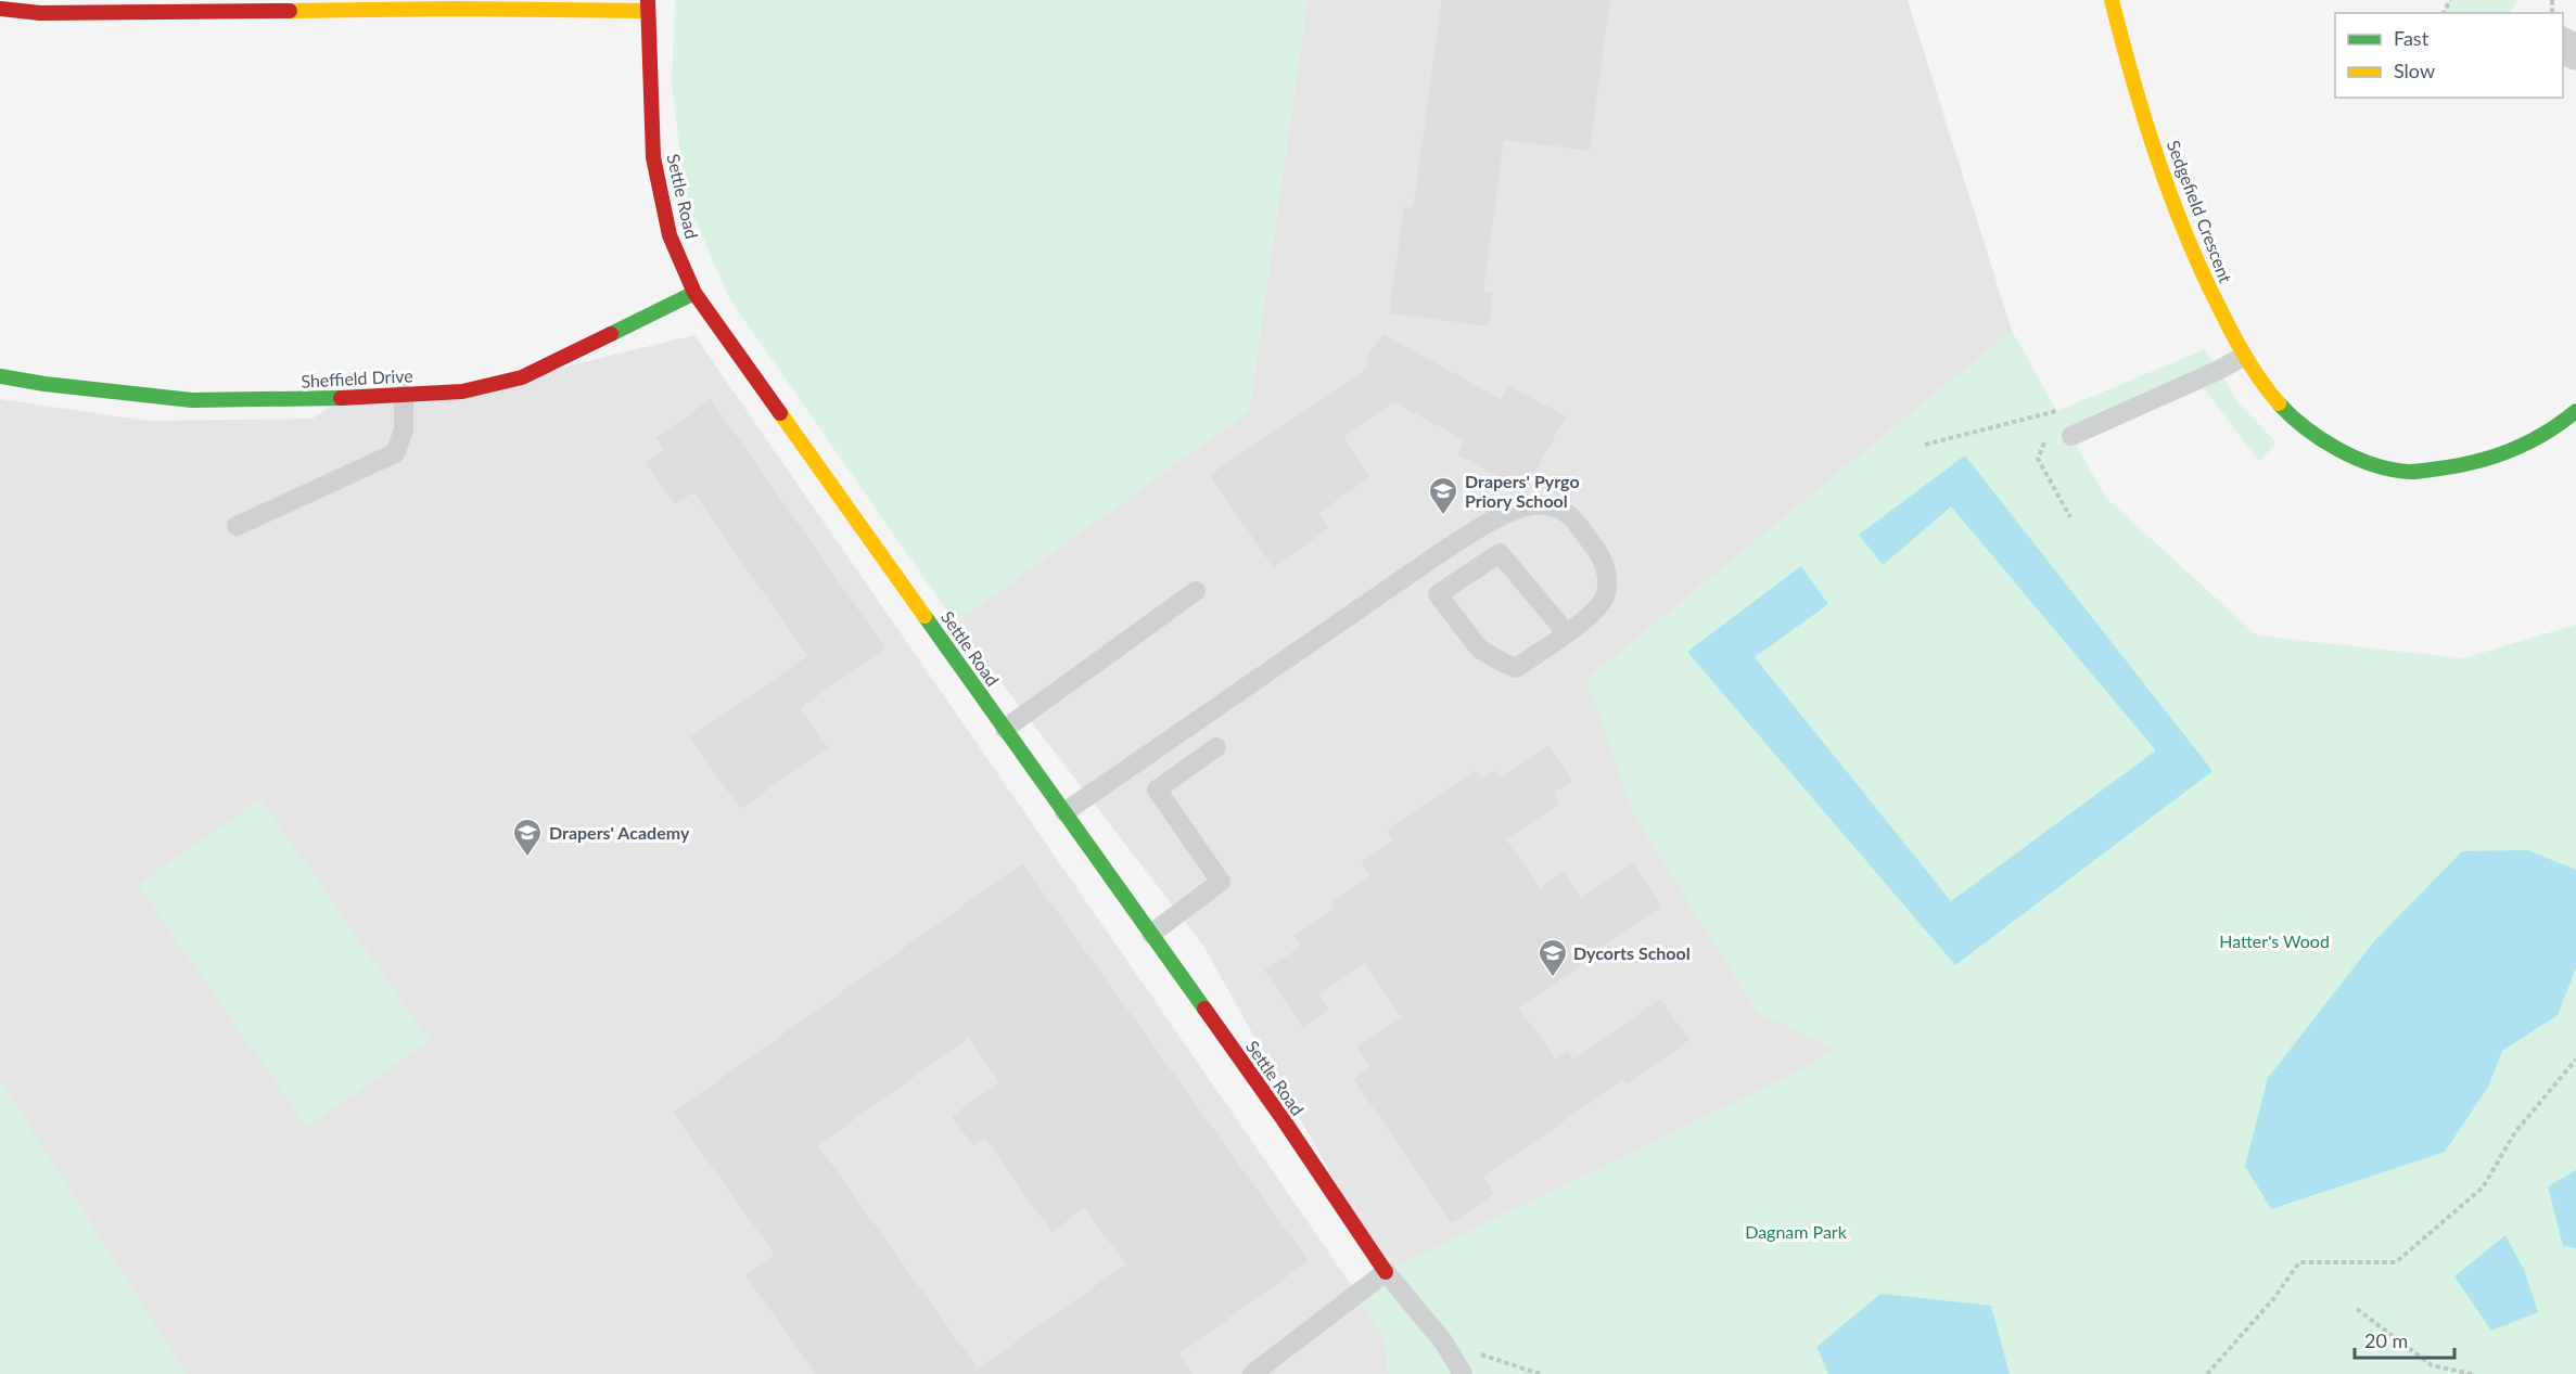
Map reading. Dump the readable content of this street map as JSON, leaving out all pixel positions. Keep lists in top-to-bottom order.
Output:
{
  "streets": {
    "street": ["Settle Road", "Sedgefield Crescent", "Sheffield Drive"]
  },
  "crossings": [
    ["Settle Road", "Sheffield Drive"]
  ],
  "parks": ["Hatter's Wood", "Dagnam Park"],
  "places": {
    "school or university": ["Drapers' Pyrgo Priory School", "Drapers' Academy", "Dycorts School"]
  },
  "legend": ["Fast", "Slow"],
  "scale_bar": "20 m"
}
